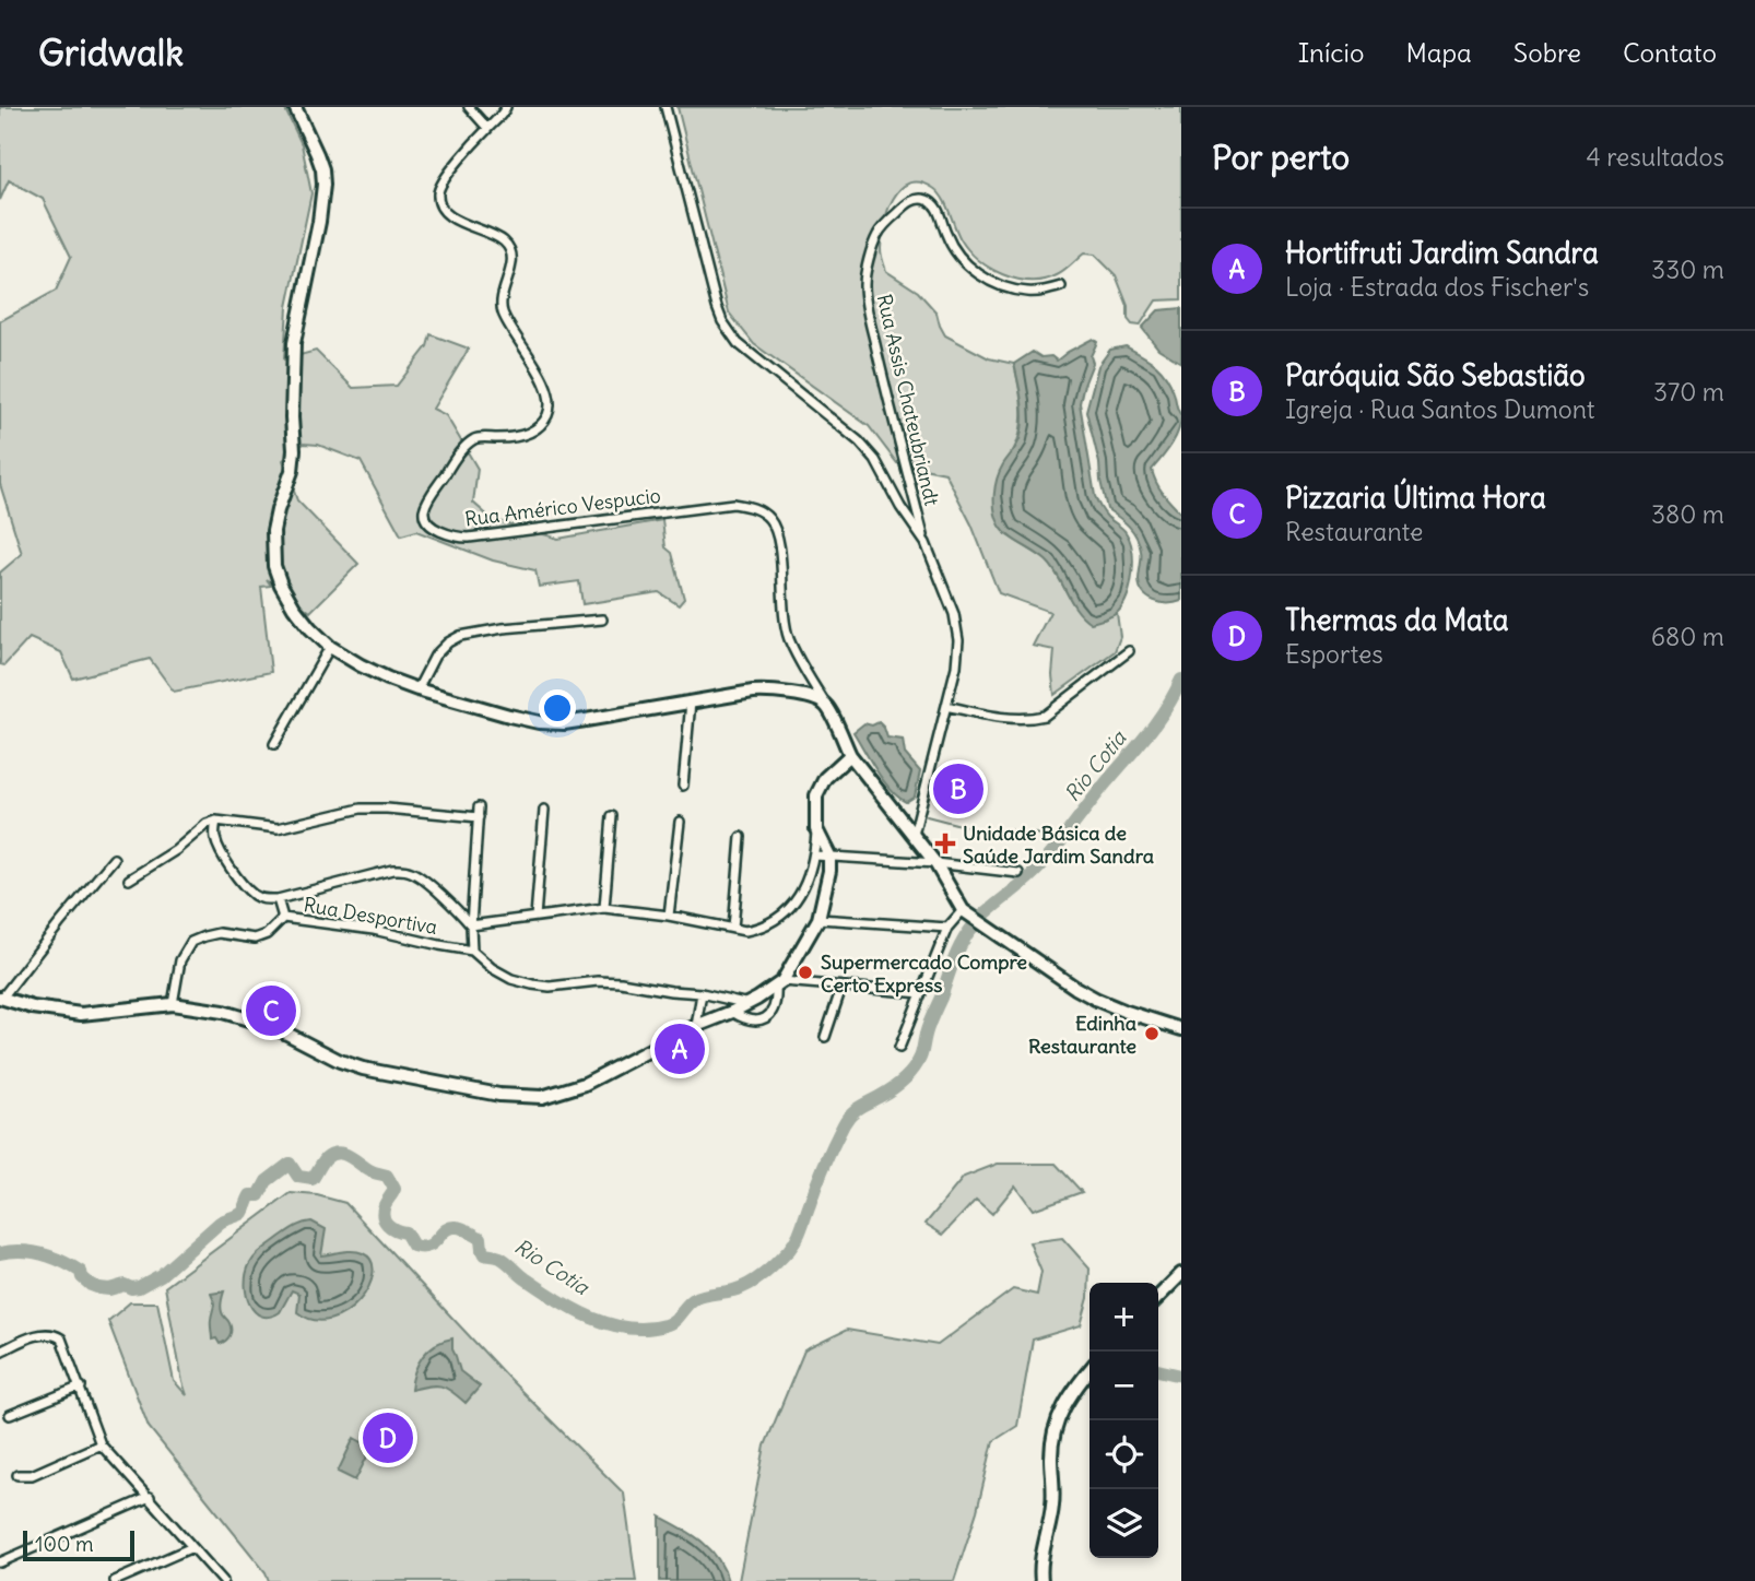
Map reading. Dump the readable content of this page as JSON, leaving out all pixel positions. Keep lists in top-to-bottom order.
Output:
{
  "streets": {
    "street": ["Rua Assis Chateubriandt", "Rua Américo Vespucio", "Rua Desportiva"]
  },
  "water": ["Rio Cotia"],
  "places": {
    "health": ["Unidade Básica de Saúde Jardim Sandra"],
    "other": ["Supermercado Compre Certo Express", "Edinha Restaurante"]
  },
  "scale_bar": "100 m",
  "page": {
    "header": "Gridwalk",
    "nav": [
      "Início",
      "Mapa",
      "Sobre",
      "Contato"
    ],
    "heading": ["Por perto", "4 resultados"],
    "list": [
      {
        "mark": "A",
        "name": "Hortifruti Jardim Sandra",
        "note": "Loja · Estrada dos Fischer's",
        "value": "330 m"
      },
      {
        "mark": "B",
        "name": "Paróquia São Sebastião",
        "note": "Igreja · Rua Santos Dumont",
        "value": "370 m"
      },
      {
        "mark": "C",
        "name": "Pizzaria Última Hora",
        "note": "Restaurante",
        "value": "380 m"
      },
      {
        "mark": "D",
        "name": "Thermas da Mata",
        "note": "Esportes",
        "value": "680 m"
      }
    ],
    "pins": [
      "B",
      "C",
      "A",
      "D"
    ],
    "map_buttons": ["+", "−"],
    "scale": "100 m"
  }
}
